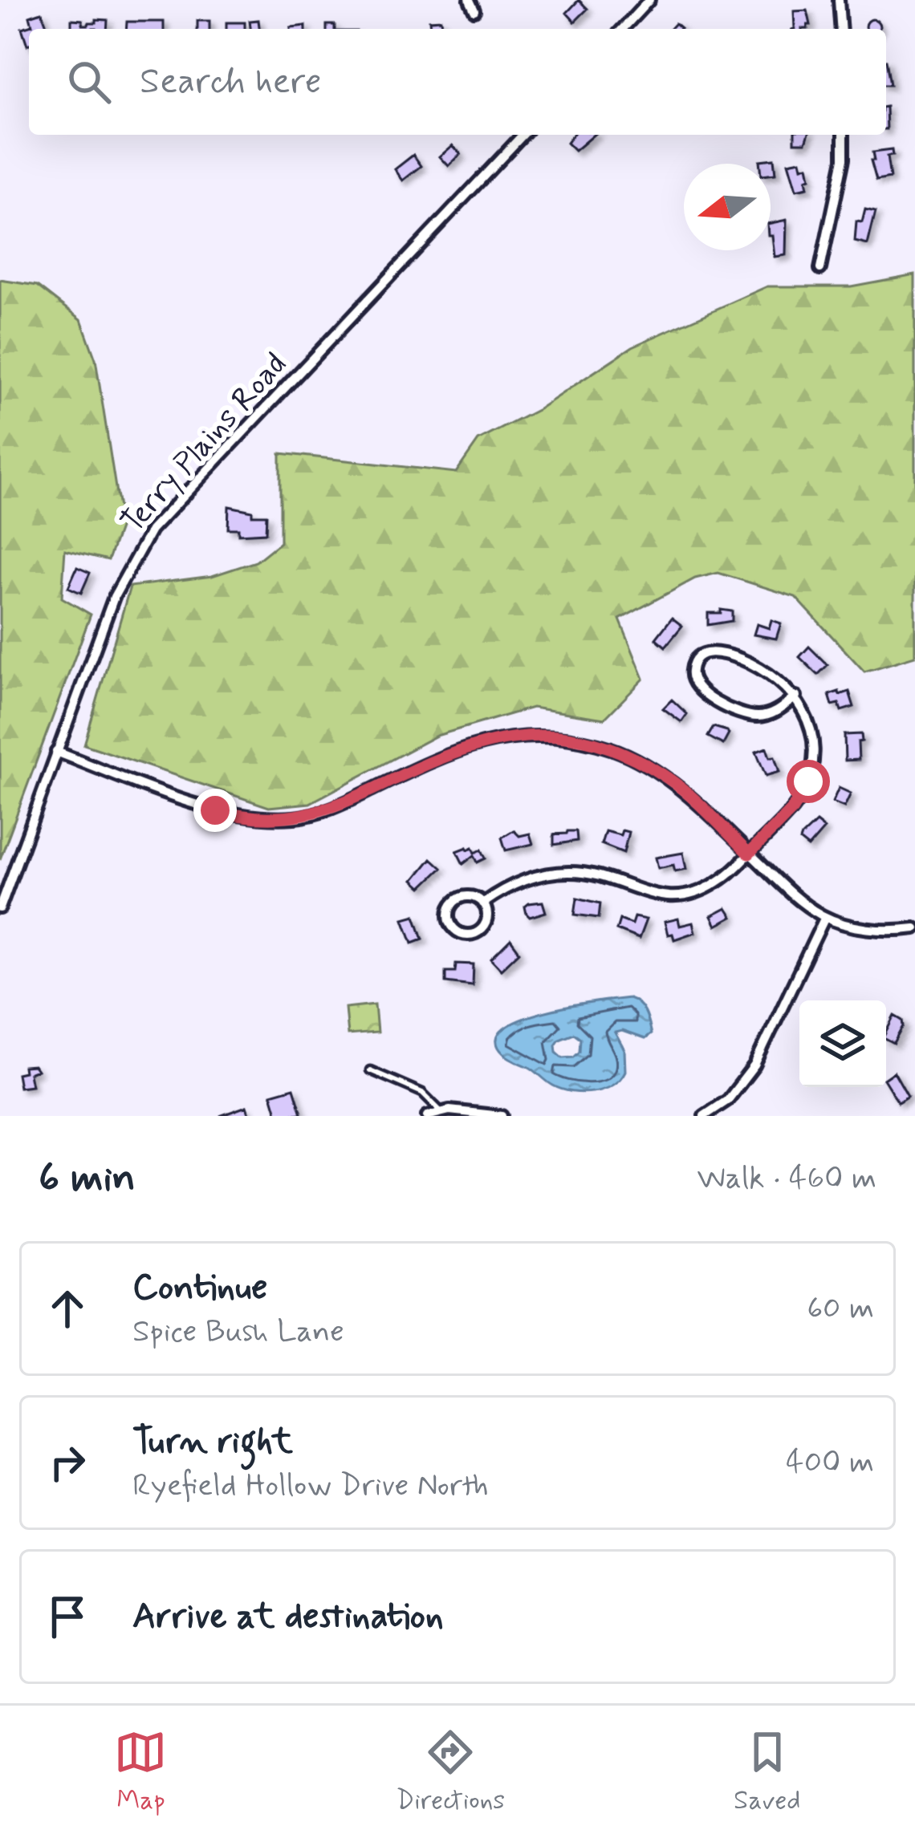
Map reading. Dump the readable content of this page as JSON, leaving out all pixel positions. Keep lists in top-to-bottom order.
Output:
{
  "streets": {
    "street": ["Terry Plains Road"]
  },
  "north": "left",
  "page": {
    "search": "Search here",
    "heading": ["6 min", "Walk · 460 m"],
    "list": [
      ["Continue", "Spice Bush Lane", "60 m"],
      ["Turn right", "Ryefield Hollow Drive North", "400 m"],
      "Arrive at destination"
    ],
    "nav": ["Map", "Directions", "Saved"]
  }
}
